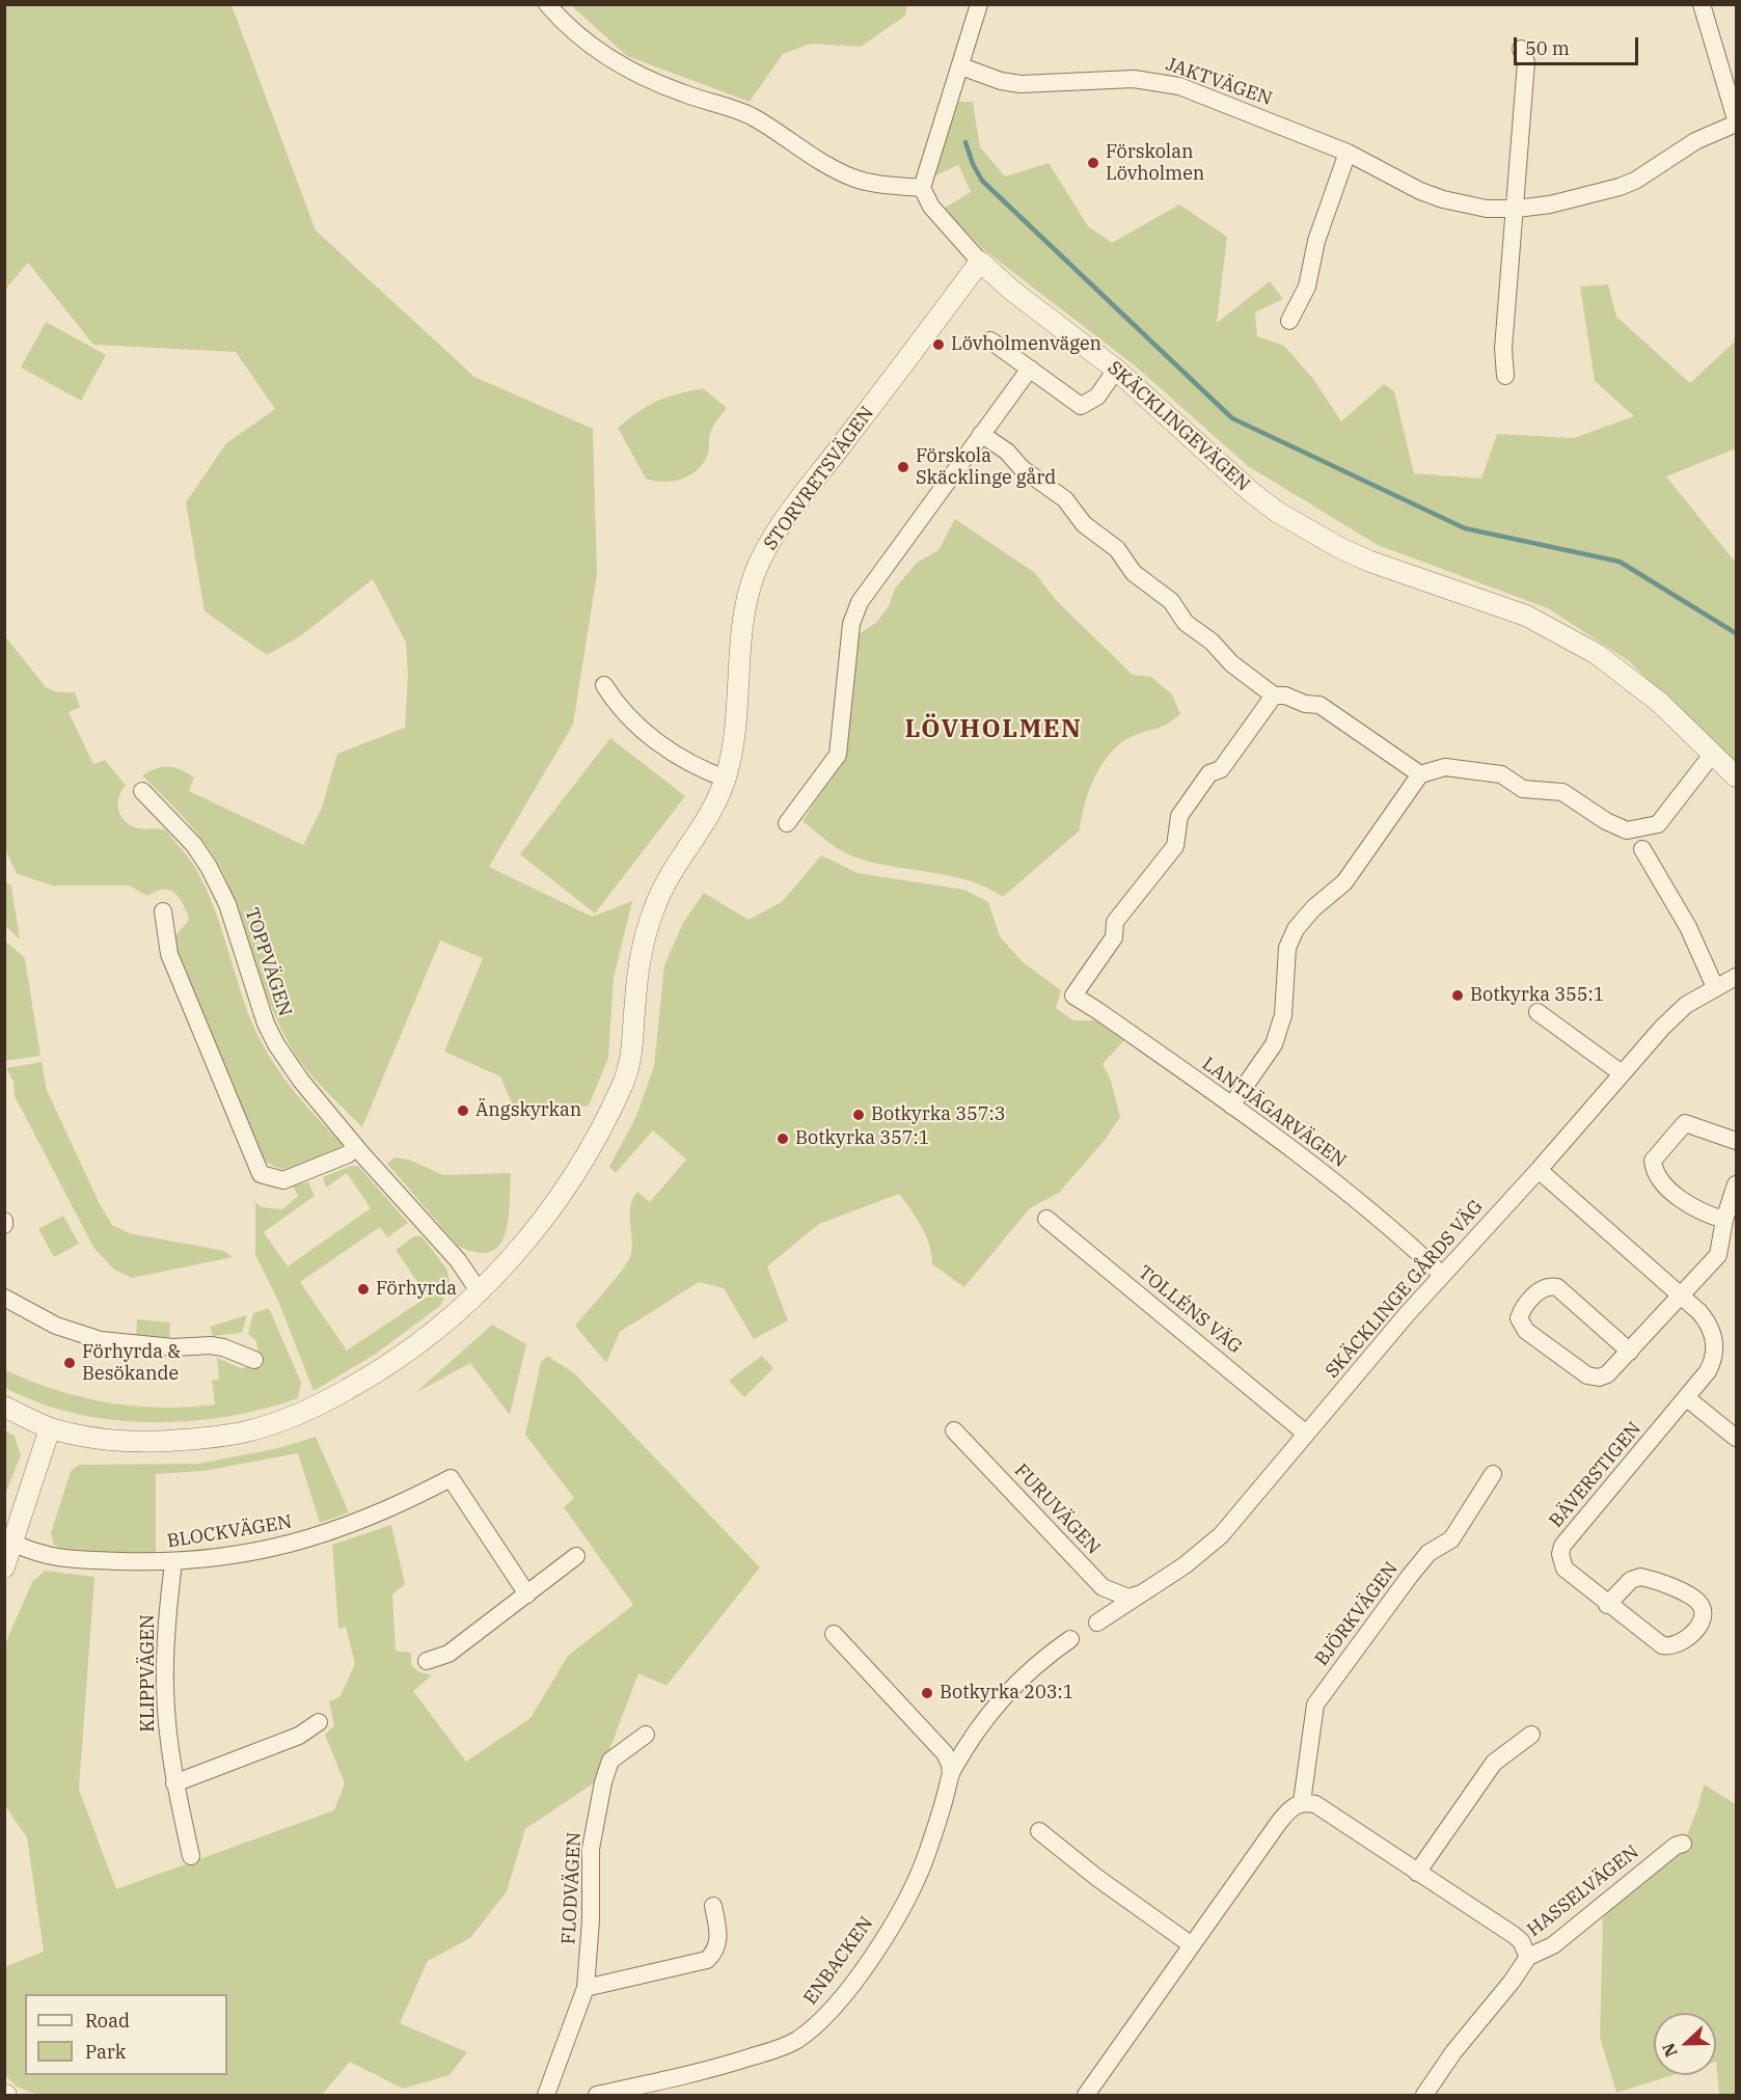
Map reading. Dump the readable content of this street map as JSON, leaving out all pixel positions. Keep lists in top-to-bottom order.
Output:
{
  "streets": {
    "street": [
      "JAKTVÄGEN",
      "SKÄCKLINGEVÄGEN",
      "STORVRETSVÄGEN",
      "TOPPVÄGEN",
      "LANTJÄGARVÄGEN",
      "SKÄCKLINGE GÅRDS VÄG",
      "TOLLÉNS VÄG",
      "BÄVERSTIGEN",
      "FURUVÄGEN",
      "BLOCKVÄGEN",
      "BJÖRKVÄGEN",
      "KLIPPVÄGEN",
      "FLODVÄGEN",
      "HASSELVÄGEN",
      "ENBACKEN"
    ]
  },
  "crossings": [
    ["SKÄCKLINGEVÄGEN", "STORVRETSVÄGEN"],
    ["STORVRETSVÄGEN", "TOPPVÄGEN"],
    ["LANTJÄGARVÄGEN", "SKÄCKLINGE GÅRDS VÄG"],
    ["SKÄCKLINGE GÅRDS VÄG", "TOLLÉNS VÄG"],
    ["SKÄCKLINGE GÅRDS VÄG", "BÄVERSTIGEN"],
    ["SKÄCKLINGE GÅRDS VÄG", "FURUVÄGEN"],
    ["BLOCKVÄGEN", "KLIPPVÄGEN"]
  ],
  "districts": ["LÖVHOLMEN"],
  "places": [
    "Förskolan Lövholmen",
    "Lövholmenvägen",
    "Förskola Skäcklinge gård",
    "Botkyrka 355:1",
    "Ängskyrkan",
    "Botkyrka 357:3",
    "Botkyrka 357:1",
    "Förhyrda",
    "Förhyrda & Besökande",
    "Botkyrka 203:1"
  ],
  "legend": ["Road", "Park"],
  "scale_bar": "50 m",
  "north": "left"
}
